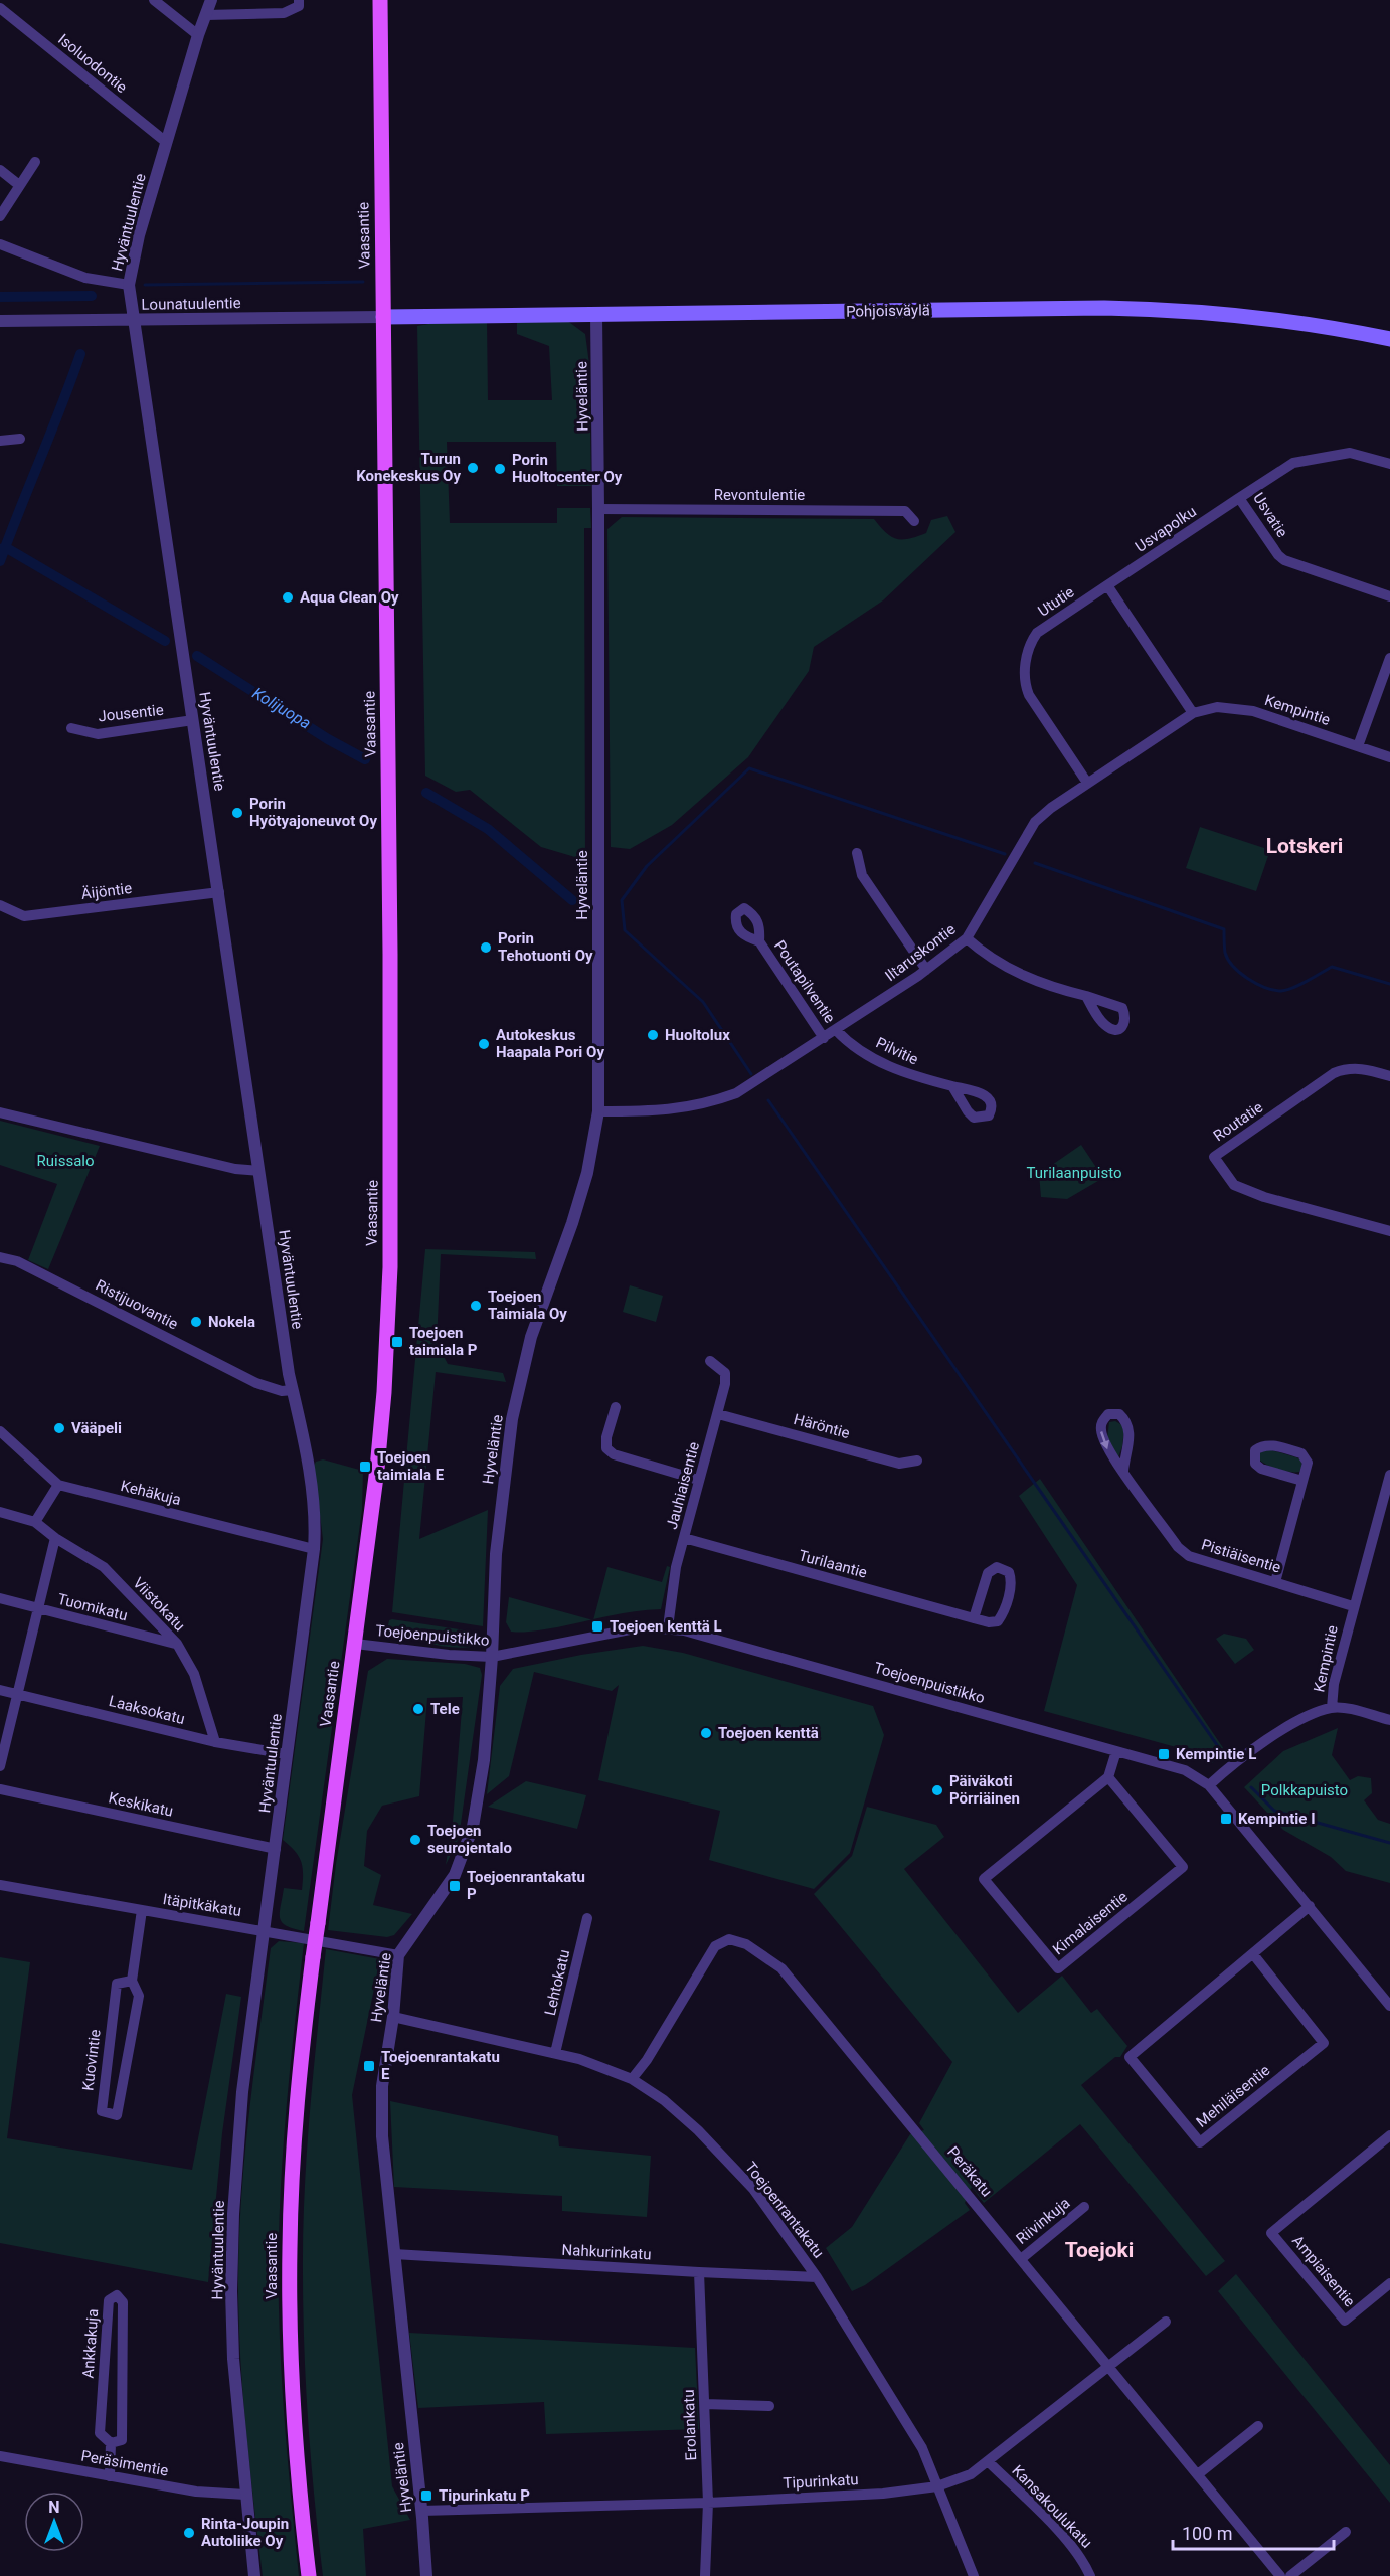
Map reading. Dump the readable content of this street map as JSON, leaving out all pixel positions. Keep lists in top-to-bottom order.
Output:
{
  "streets": {
    "main road": ["Vaasantie", "Pohjoisväylä"],
    "street": [
      "Isoluodontie",
      "Hyväntuulentie",
      "Lounatuulentie",
      "Hyveläntie",
      "Revontulentie",
      "Usvatie",
      "Usvapolku",
      "Ututie",
      "Kempintie",
      "Jousentie",
      "Äijöntie",
      "Iltaruskontie",
      "Poutapilventie",
      "Pilvitie",
      "Routatie",
      "Ristijuovantie",
      "Häröntie",
      "Jauhiaisentie",
      "Kehäkuja",
      "Pistiäisentie",
      "Turilaantie",
      "Viistokatu",
      "Tuomikatu",
      "Toejoenpuistikko",
      "Laaksokatu",
      "Keskikatu",
      "Itäpitkäkatu",
      "Kimalaisentie",
      "Lehtokatu",
      "Kuovintie",
      "Mehiläisentie",
      "Peräkatu",
      "Toejoenrantakatu",
      "Riivinkuja",
      "Nahkurinkatu",
      "Ampiaisentie",
      "Ankkakuja",
      "Erolankatu",
      "Peräsimentie",
      "Tipurinkatu",
      "Kansakoulukatu"
    ]
  },
  "crossings": [
    ["Isoluodontie", "Hyväntuulentie"],
    ["Hyväntuulentie", "Lounatuulentie"],
    ["Hyväntuulentie", "Jousentie"],
    ["Hyväntuulentie", "Äijöntie"],
    ["Hyväntuulentie", "Ristijuovantie"],
    ["Hyväntuulentie", "Kehäkuja"],
    ["Hyväntuulentie", "Laaksokatu"],
    ["Hyväntuulentie", "Keskikatu"],
    ["Hyväntuulentie", "Itäpitkäkatu"],
    ["Hyväntuulentie", "Peräsimentie"],
    ["Vaasantie", "Lounatuulentie"],
    ["Vaasantie", "Pohjoisväylä"],
    ["Vaasantie", "Toejoenpuistikko"],
    ["Lounatuulentie", "Pohjoisväylä"],
    ["Pohjoisväylä", "Hyveläntie"],
    ["Hyveläntie", "Revontulentie"],
    ["Hyveläntie", "Iltaruskontie"],
    ["Hyveläntie", "Toejoenpuistikko"],
    ["Hyveläntie", "Itäpitkäkatu"],
    ["Hyveläntie", "Toejoenrantakatu"],
    ["Hyveläntie", "Nahkurinkatu"],
    ["Hyveläntie", "Tipurinkatu"],
    ["Usvatie", "Usvapolku"],
    ["Usvapolku", "Ututie"],
    ["Ututie", "Iltaruskontie"],
    ["Kempintie", "Iltaruskontie"],
    ["Kempintie", "Pistiäisentie"],
    ["Kempintie", "Toejoenpuistikko"],
    ["Iltaruskontie", "Poutapilventie"],
    ["Iltaruskontie", "Pilvitie"],
    ["Häröntie", "Jauhiaisentie"],
    ["Jauhiaisentie", "Turilaantie"],
    ["Jauhiaisentie", "Toejoenpuistikko"],
    ["Viistokatu", "Tuomikatu"],
    ["Viistokatu", "Laaksokatu"],
    ["Toejoenpuistikko", "Mehiläisentie"],
    ["Itäpitkäkatu", "Kuovintie"],
    ["Lehtokatu", "Toejoenrantakatu"],
    ["Peräkatu", "Toejoenrantakatu"],
    ["Peräkatu", "Riivinkuja"],
    ["Peräkatu", "Tipurinkatu"],
    ["Toejoenrantakatu", "Nahkurinkatu"],
    ["Toejoenrantakatu", "Tipurinkatu"],
    ["Nahkurinkatu", "Erolankatu"],
    ["Ankkakuja", "Peräsimentie"],
    ["Erolankatu", "Tipurinkatu"],
    ["Tipurinkatu", "Kansakoulukatu"]
  ],
  "districts": ["Lotskeri", "Toejoki"],
  "water": ["Kolijuopa"],
  "parks": ["Ruissalo", "Turilaanpuisto", "Polkkapuisto"],
  "places": {
    "other": [
      "Turun Konekeskus Oy",
      "Porin Huoltocenter Oy",
      "Aqua Clean Oy",
      "Porin Hyötyajoneuvot Oy",
      "Porin Tehotuonti Oy",
      "Huoltolux",
      "Autokeskus Haapala Pori Oy",
      "Toejoen Taimiala Oy",
      "Nokela",
      "Vääpeli",
      "Tele",
      "Toejoen kenttä",
      "Päiväkoti Pörriäinen",
      "Toejoen seurojentalo",
      "Rinta-Joupin Autoliike Oy"
    ],
    "transit": [
      "Toejoen taimiala P",
      "Toejoen taimiala E",
      "Toejoen kenttä L",
      "Kempintie L",
      "Kempintie I",
      "Toejoenrantakatu P",
      "Toejoenrantakatu E",
      "Tipurinkatu P"
    ]
  },
  "scale_bar": "100 m",
  "north": "top"
}
